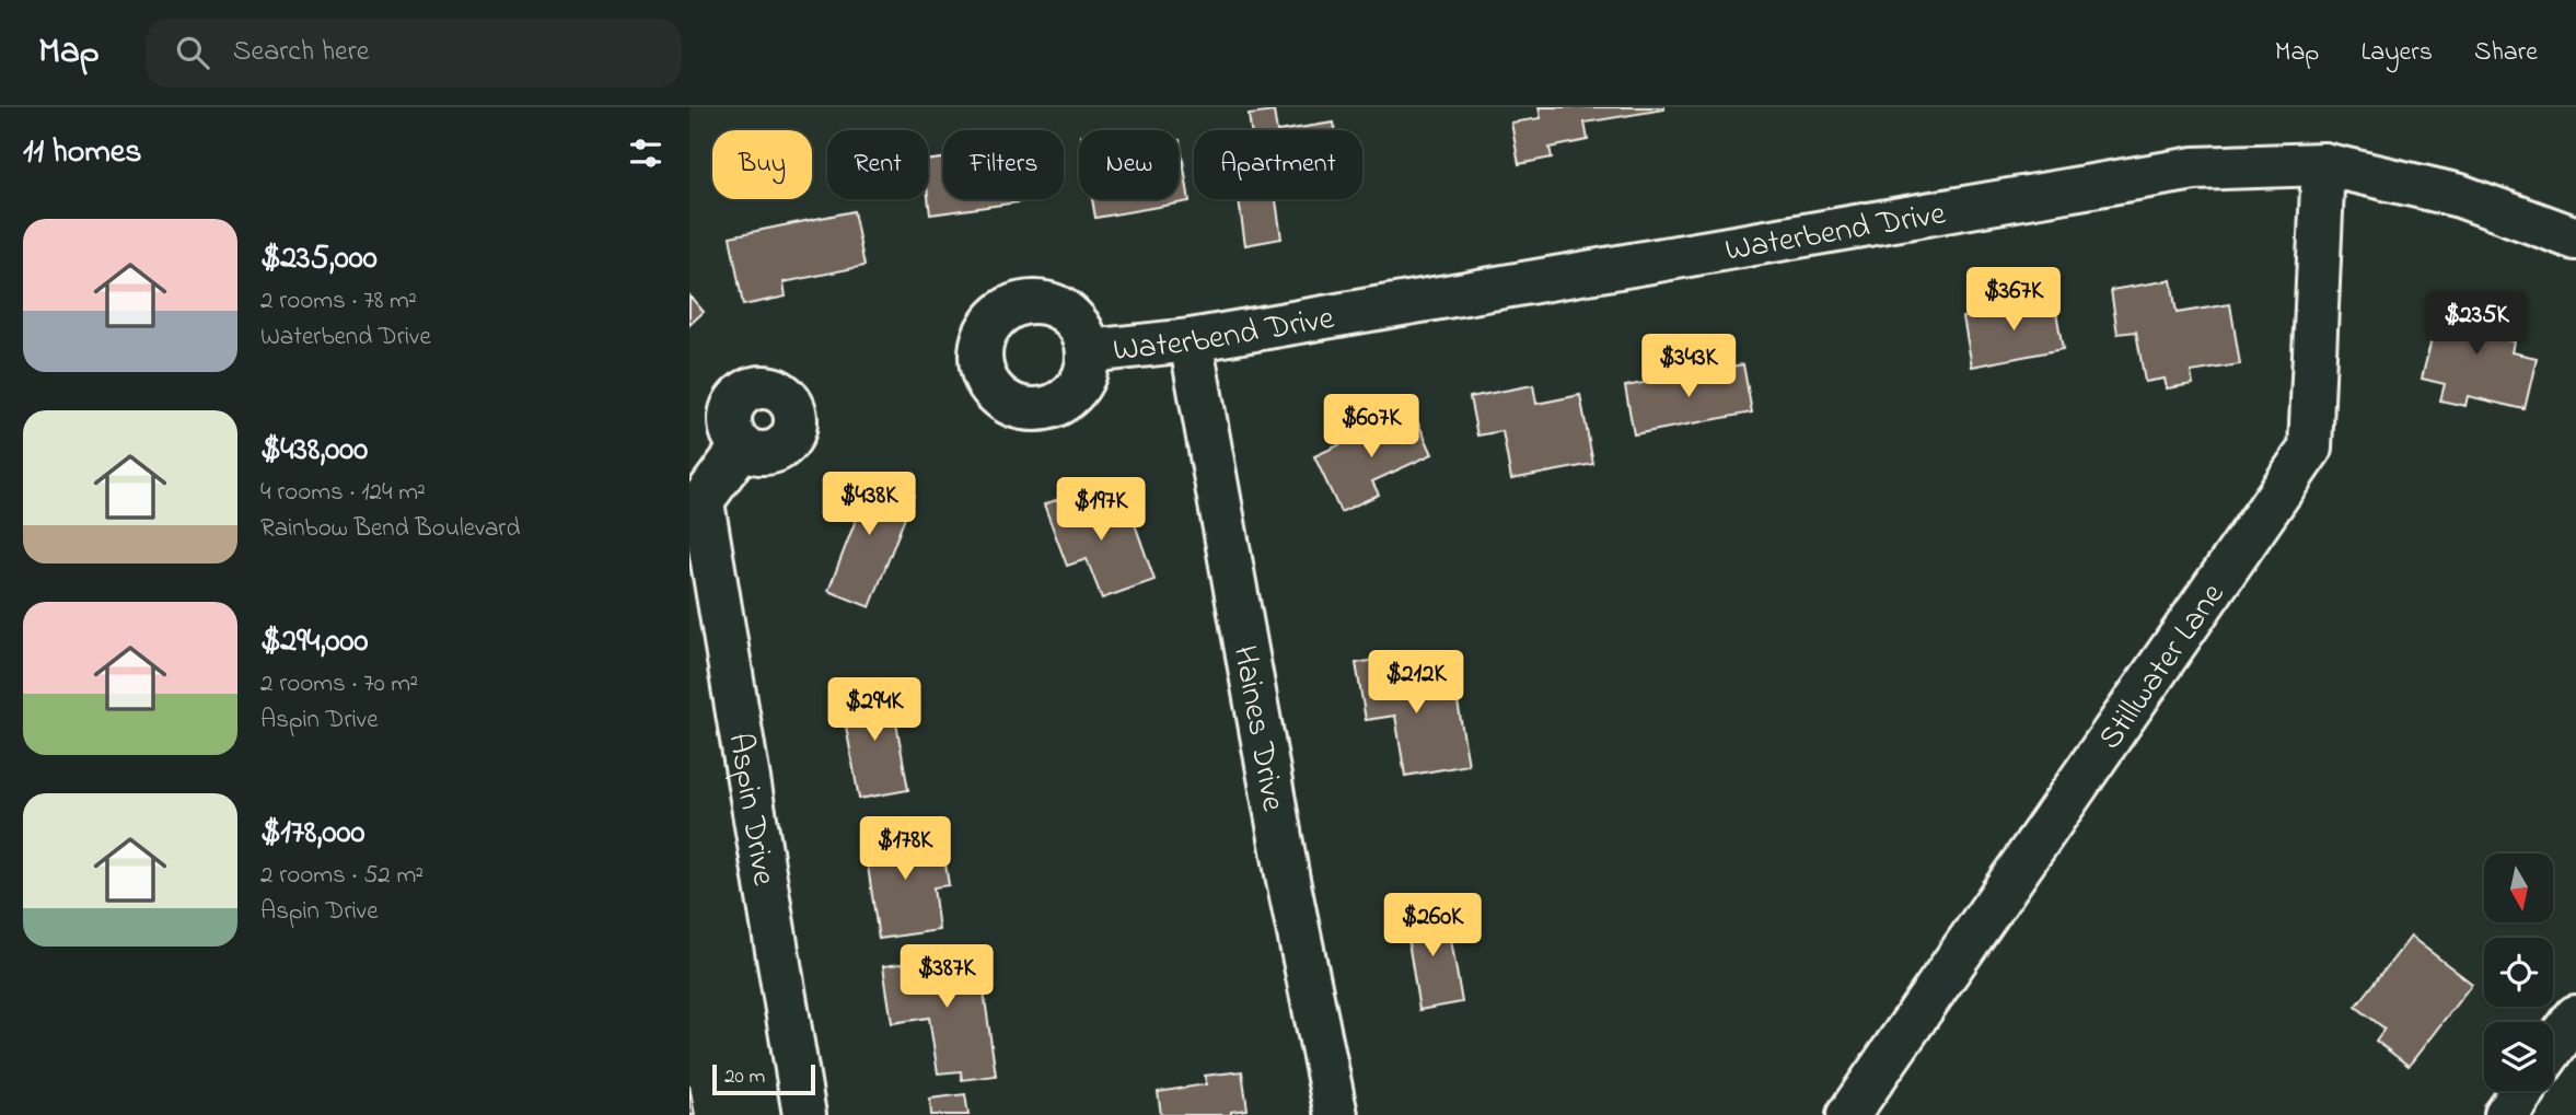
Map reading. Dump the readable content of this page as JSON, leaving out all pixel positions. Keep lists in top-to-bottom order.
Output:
{
  "streets": {
    "street": [
      "Waterbend Drive",
      "Stillwater Lane",
      "Haines Drive",
      "Aspin Drive"
    ]
  },
  "crossings": [
    ["Waterbend Drive", "Stillwater Lane"],
    ["Waterbend Drive", "Haines Drive"]
  ],
  "scale_bar": "20 m",
  "north": "bottom",
  "page": {
    "header": "Map",
    "search": "Search here",
    "nav": ["Map", "Layers", "Share"],
    "heading": "11 homes",
    "chip": [
      "Buy",
      "Rent",
      "Filters",
      "New",
      "Apartment"
    ],
    "list": [
      {
        "name": "$235,000",
        "note": "2 rooms · 78 m² · Waterbend Drive"
      },
      {
        "name": "$438,000",
        "note": "4 rooms · 124 m² · Rainbow Bend Boulevard"
      },
      {
        "name": "$294,000",
        "note": "2 rooms · 70 m² · Aspin Drive"
      },
      {
        "name": "$178,000",
        "note": "2 rooms · 52 m² · Aspin Drive"
      }
    ],
    "price": [
      "$367K",
      "$235K",
      "$343K",
      "$607K",
      "$438K",
      "$197K",
      "$212K",
      "$294K",
      "$178K",
      "$260K",
      "$387K"
    ],
    "scale": "20 m"
  }
}
